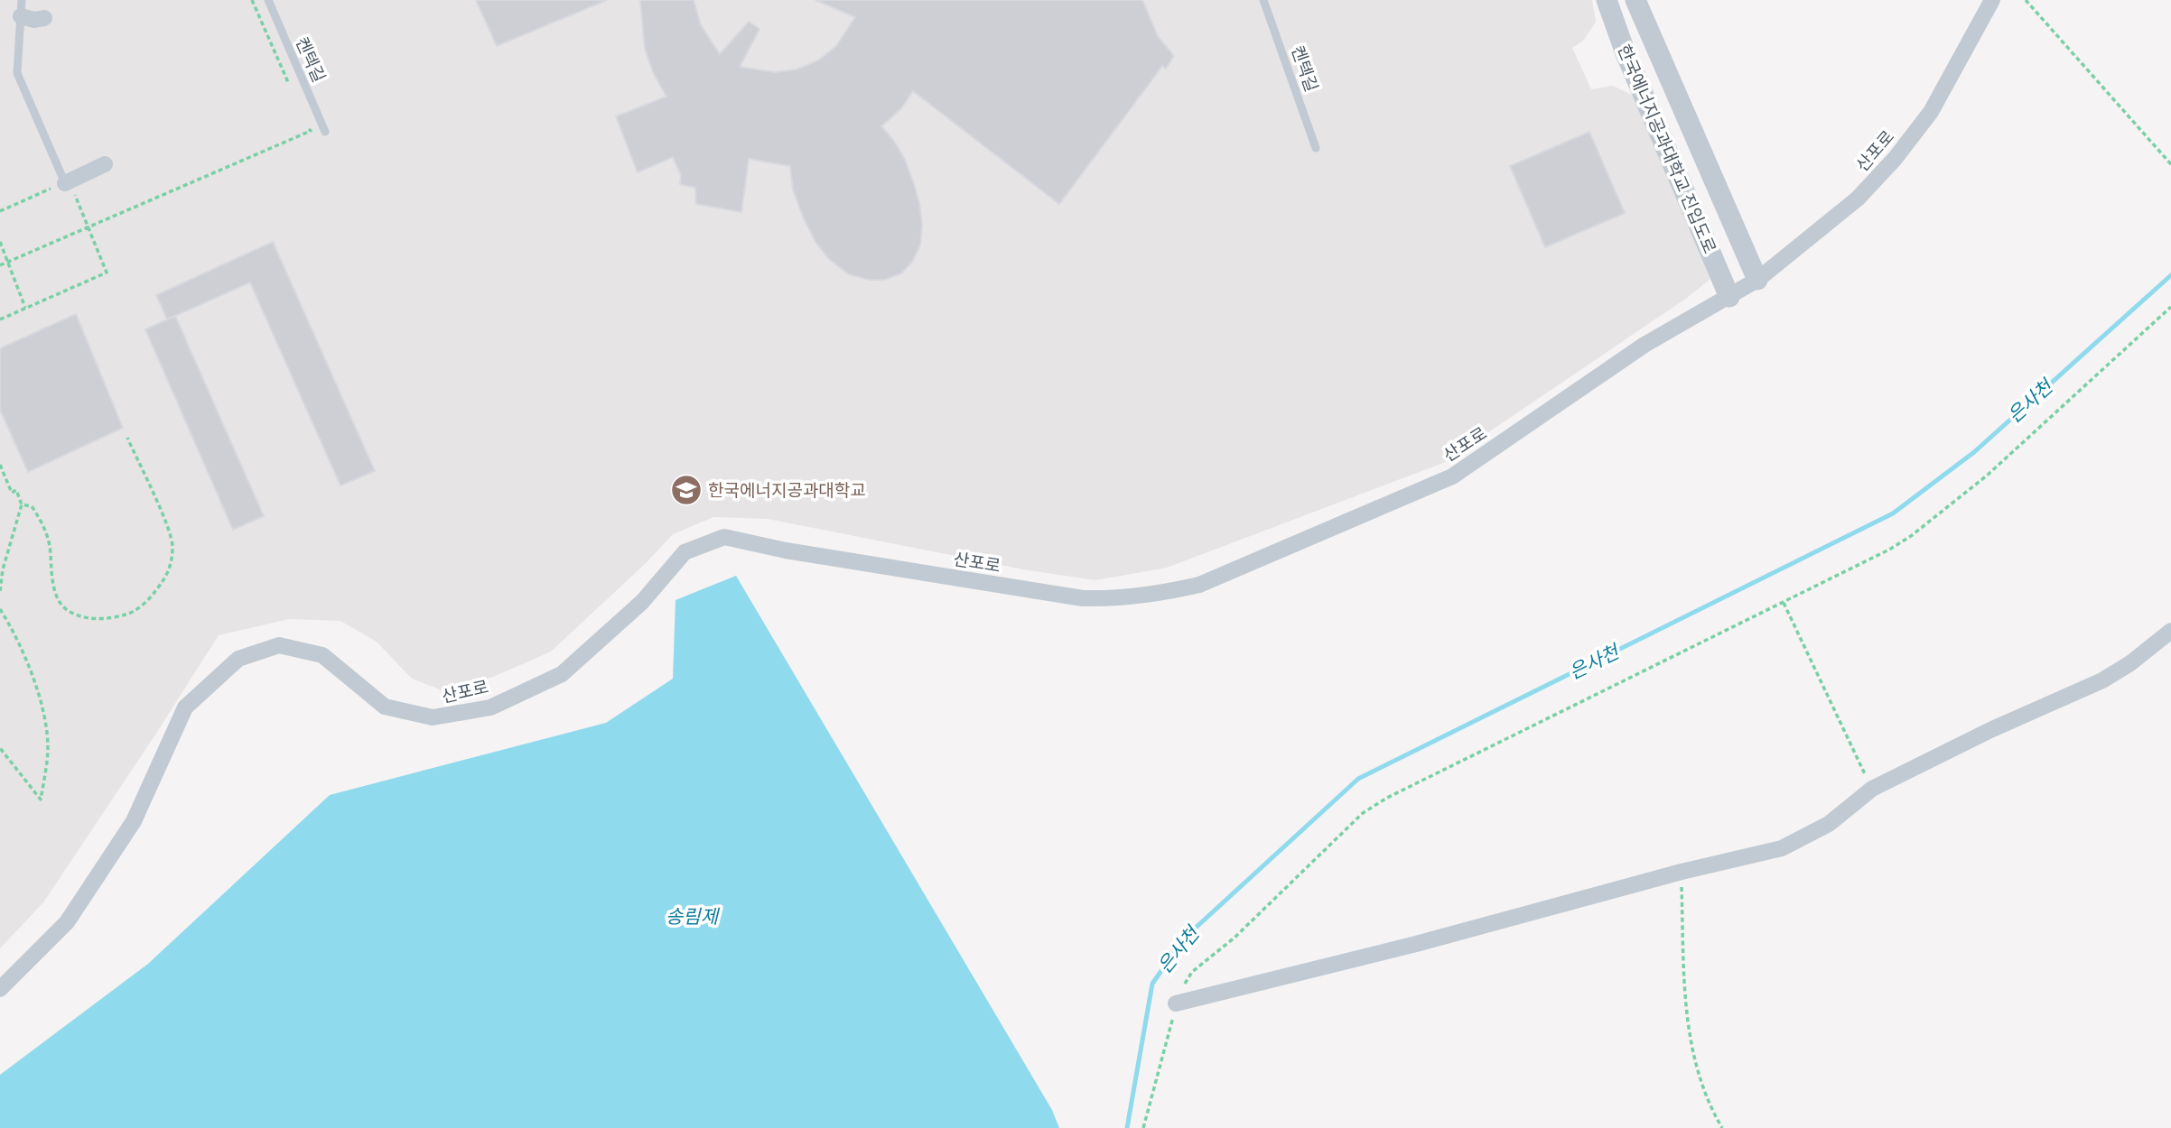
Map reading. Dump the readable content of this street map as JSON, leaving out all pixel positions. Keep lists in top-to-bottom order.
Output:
{
  "streets": {
    "street": ["한국에너지공과대학교 진입도로", "산포로"],
    "lane": ["켄텍길"]
  },
  "crossings": [
    ["한국에너지공과대학교 진입도로", "산포로"]
  ],
  "water": ["은사천", "송림제"],
  "places": {
    "school or university": ["한국에너지공과대학교"]
  }
}
